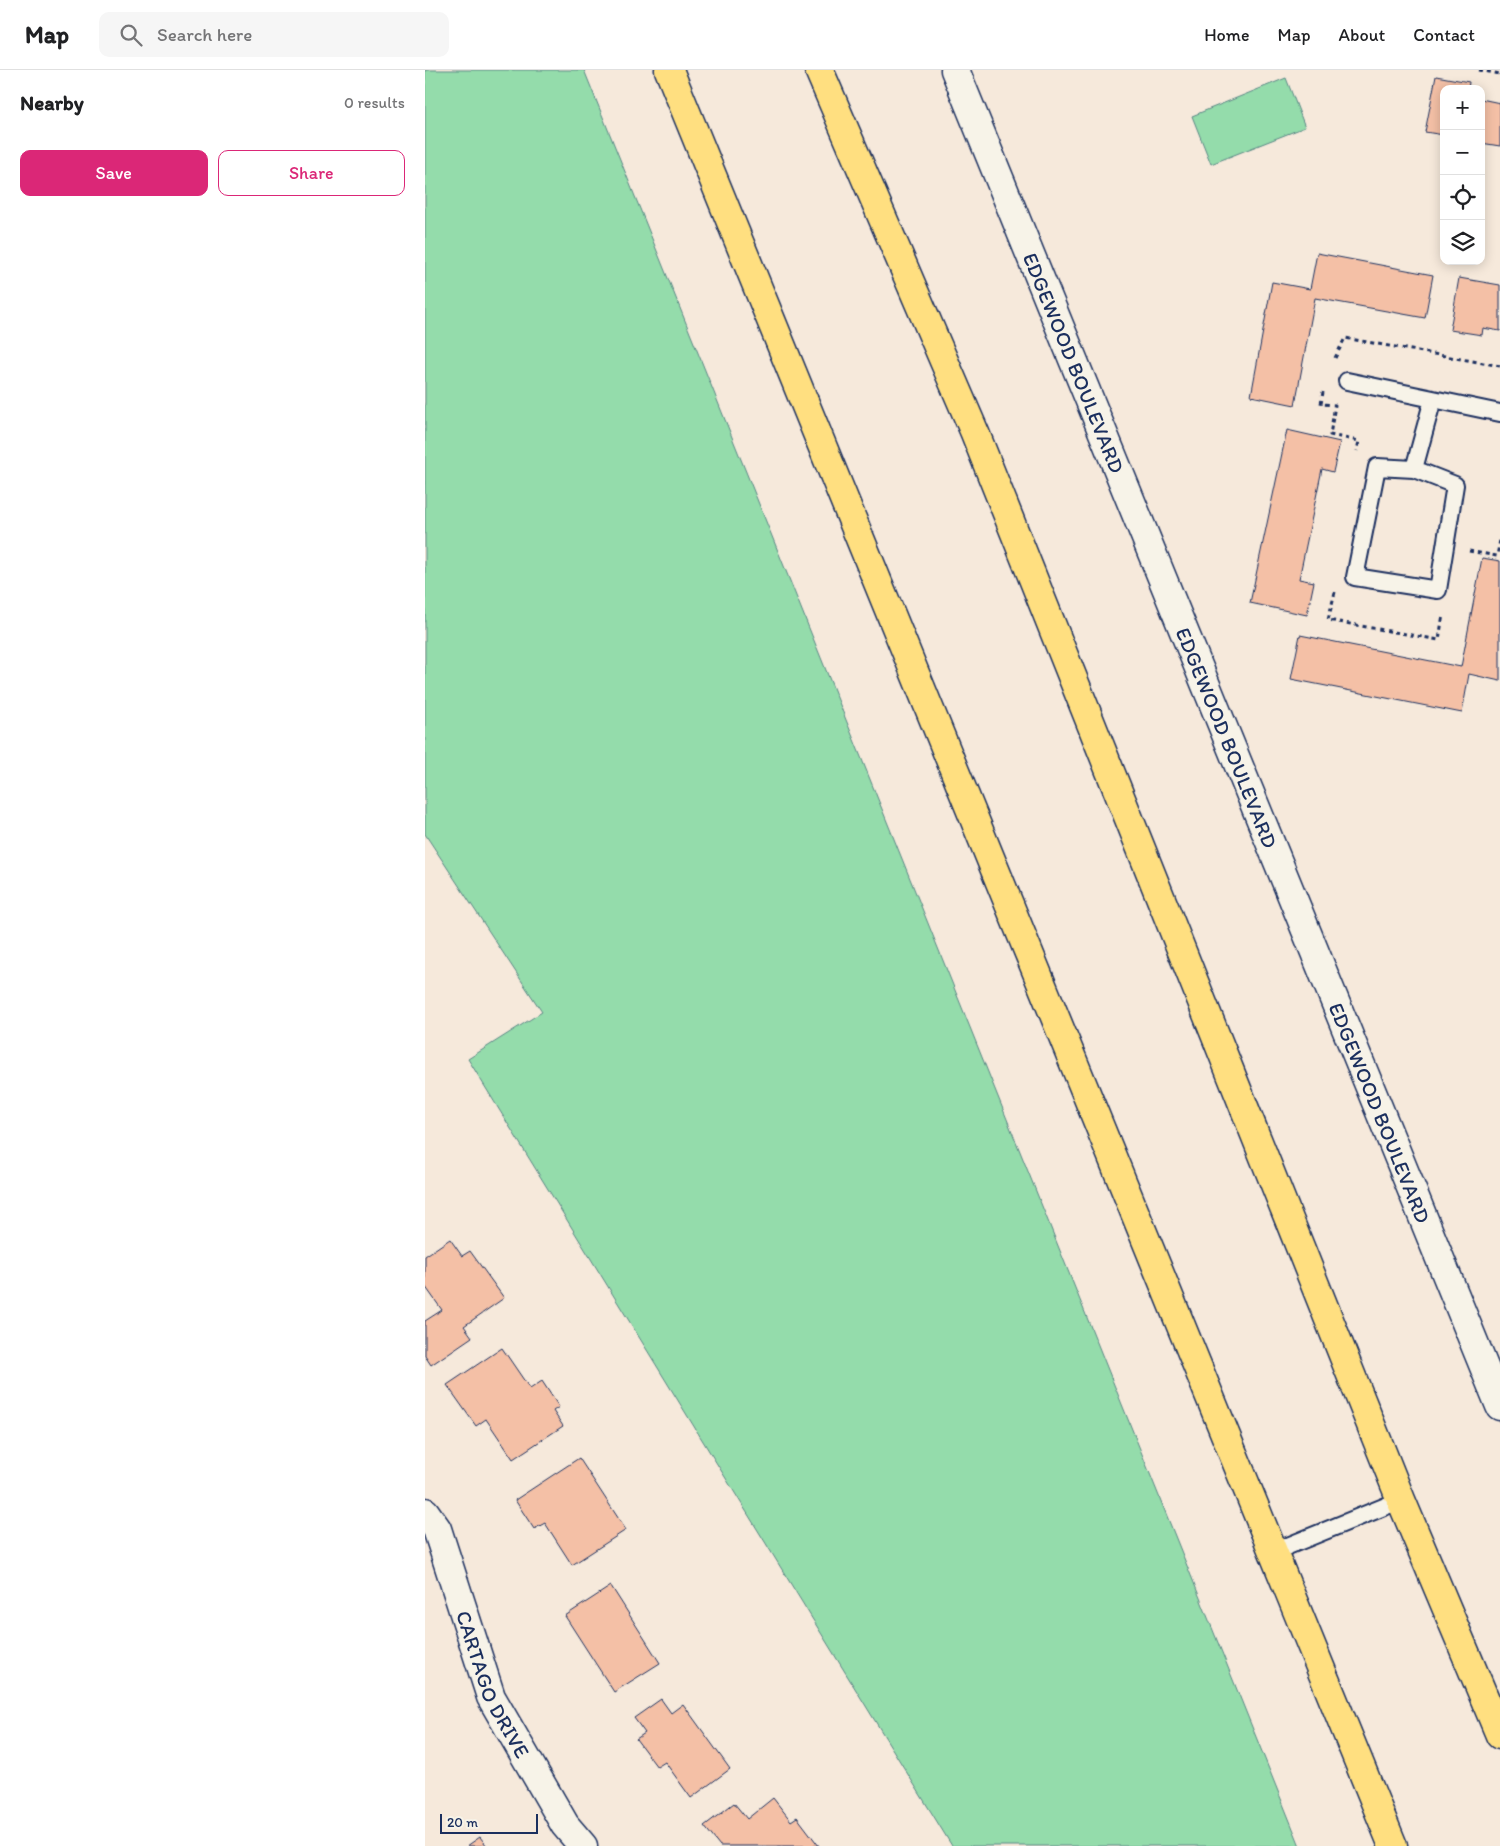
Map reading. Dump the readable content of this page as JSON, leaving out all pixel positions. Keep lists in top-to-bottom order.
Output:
{
  "streets": {
    "street": ["EDGEWOOD BOULEVARD", "CARTAGO DRIVE"]
  },
  "scale_bar": "20 m",
  "page": {
    "header": "Map",
    "search": "Search here",
    "nav": [
      "Home",
      "Map",
      "About",
      "Contact"
    ],
    "heading": ["Nearby", "0 results"],
    "map_buttons": ["+", "−"],
    "buttons": ["Save", "Share"],
    "scale": "20 m"
  }
}
